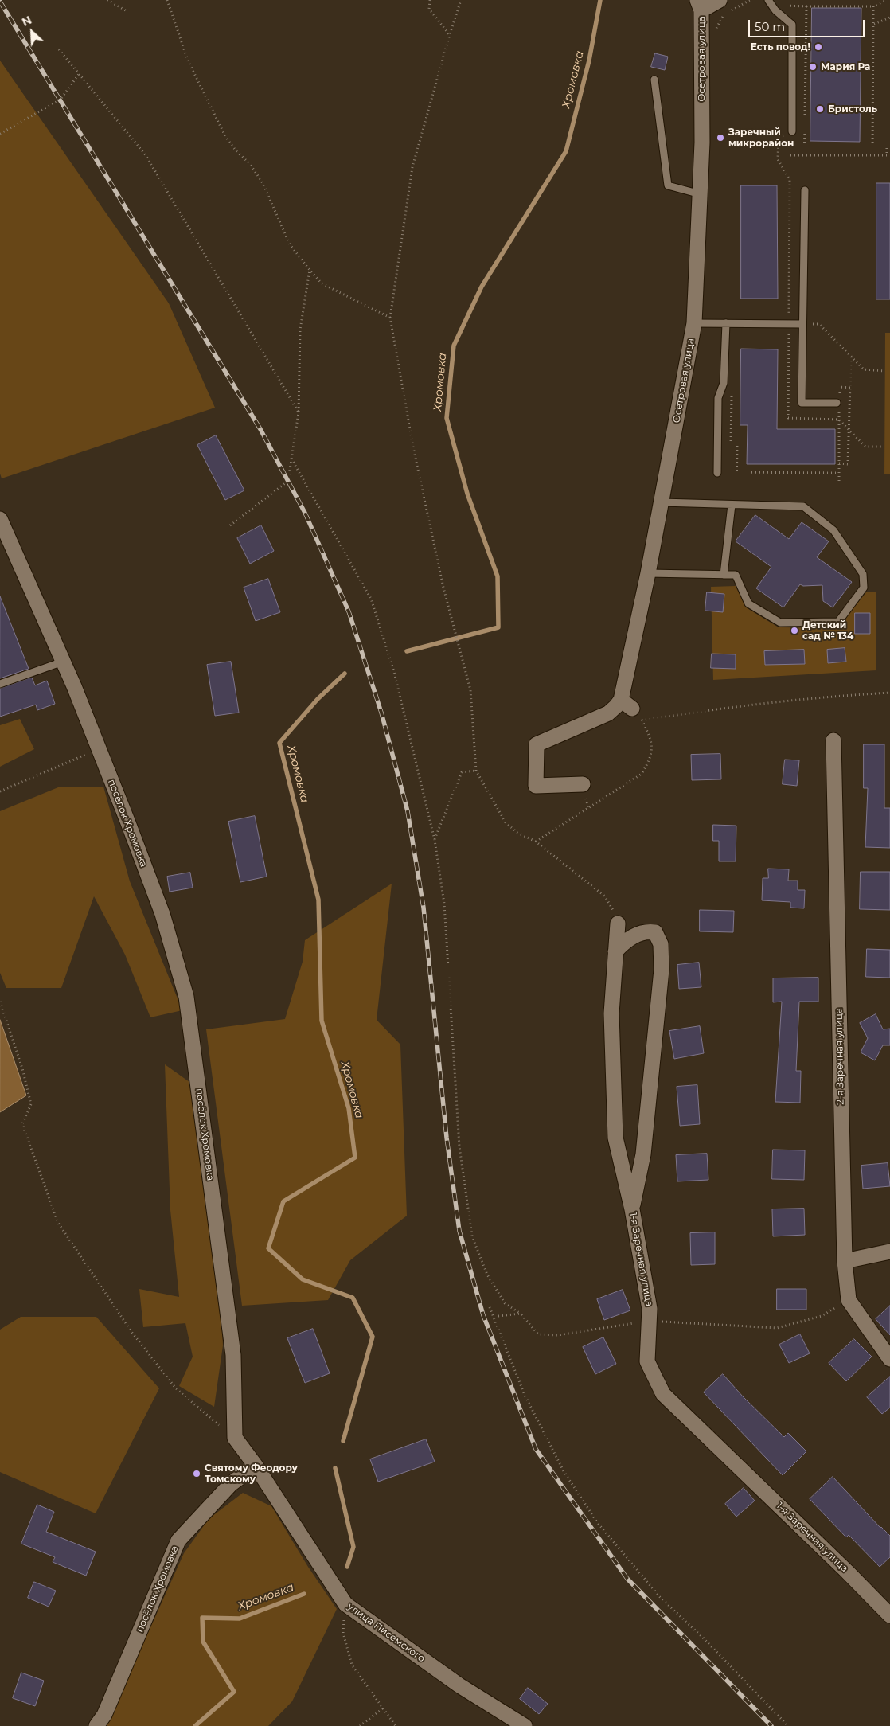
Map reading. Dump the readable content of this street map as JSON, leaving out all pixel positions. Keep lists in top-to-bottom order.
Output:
{
  "streets": {
    "street": [
      "Осетровая улица",
      "посёлок Хромовка",
      "2-я Заречная улица",
      "1-я Заречная улица",
      "улица Писемского"
    ]
  },
  "crossings": [
    ["посёлок Хромовка", "улица Писемского"]
  ],
  "water": ["Хромовка"],
  "places": [
    "Есть повод!",
    "Мария Ра",
    "Бристоль",
    "Заречный микрорайон",
    "Детский сад № 134",
    "Святому Феодору Томскому"
  ],
  "scale_bar": "50 m",
  "north": "top left"
}
